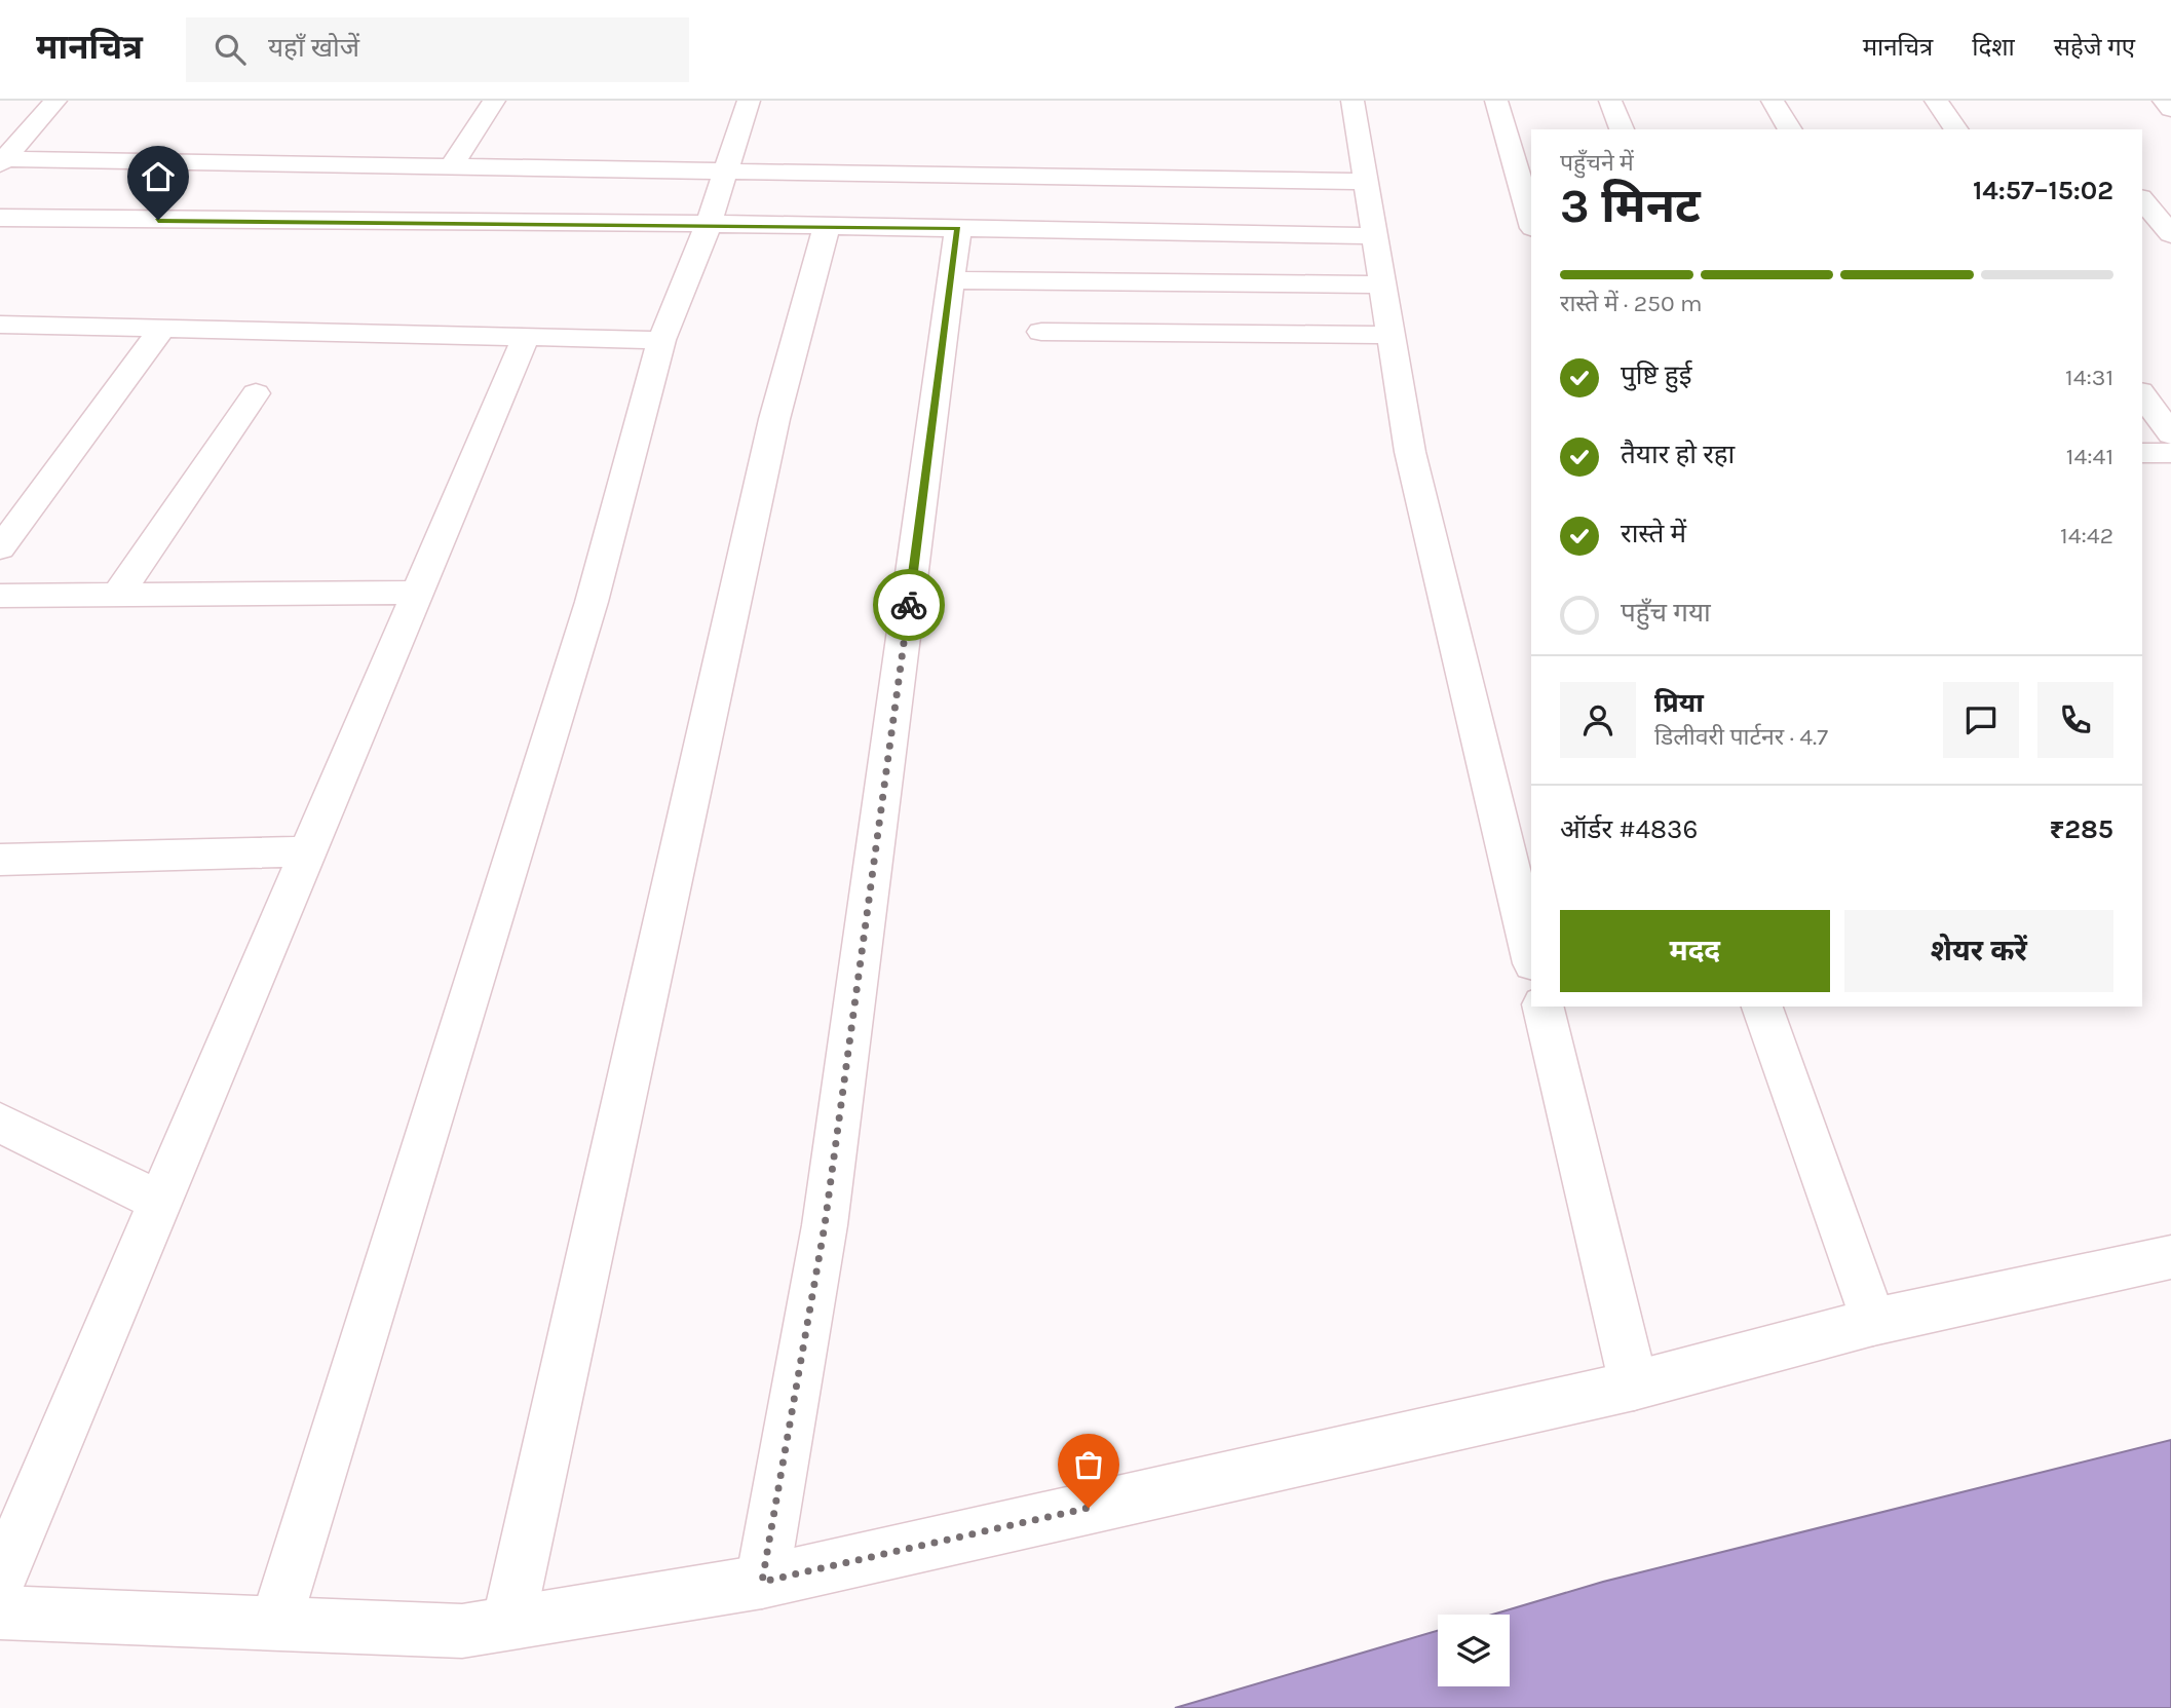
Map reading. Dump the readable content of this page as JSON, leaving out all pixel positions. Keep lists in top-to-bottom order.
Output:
{
  "page": {
    "header": "मानचित्र",
    "search": "यहाँ खोजें",
    "nav": ["मानचित्र", "दिशा", "सहेजे गए"],
    "heading": ["3 मिनट", "पहुँचने में", "14:57–15:02"],
    "panel": [
      "प्रिया",
      "डिलीवरी पार्टनर · 4.7",
      "ऑर्डर #4836",
      "₹285"
    ],
    "bar": "रास्ते में · 250 m",
    "list": [
      ["पुष्टि हुई", "14:31"],
      ["तैयार हो रहा", "14:41"],
      ["रास्ते में", "14:42"],
      "पहुँच गया"
    ],
    "buttons": ["मदद", "शेयर करें"]
  }
}
